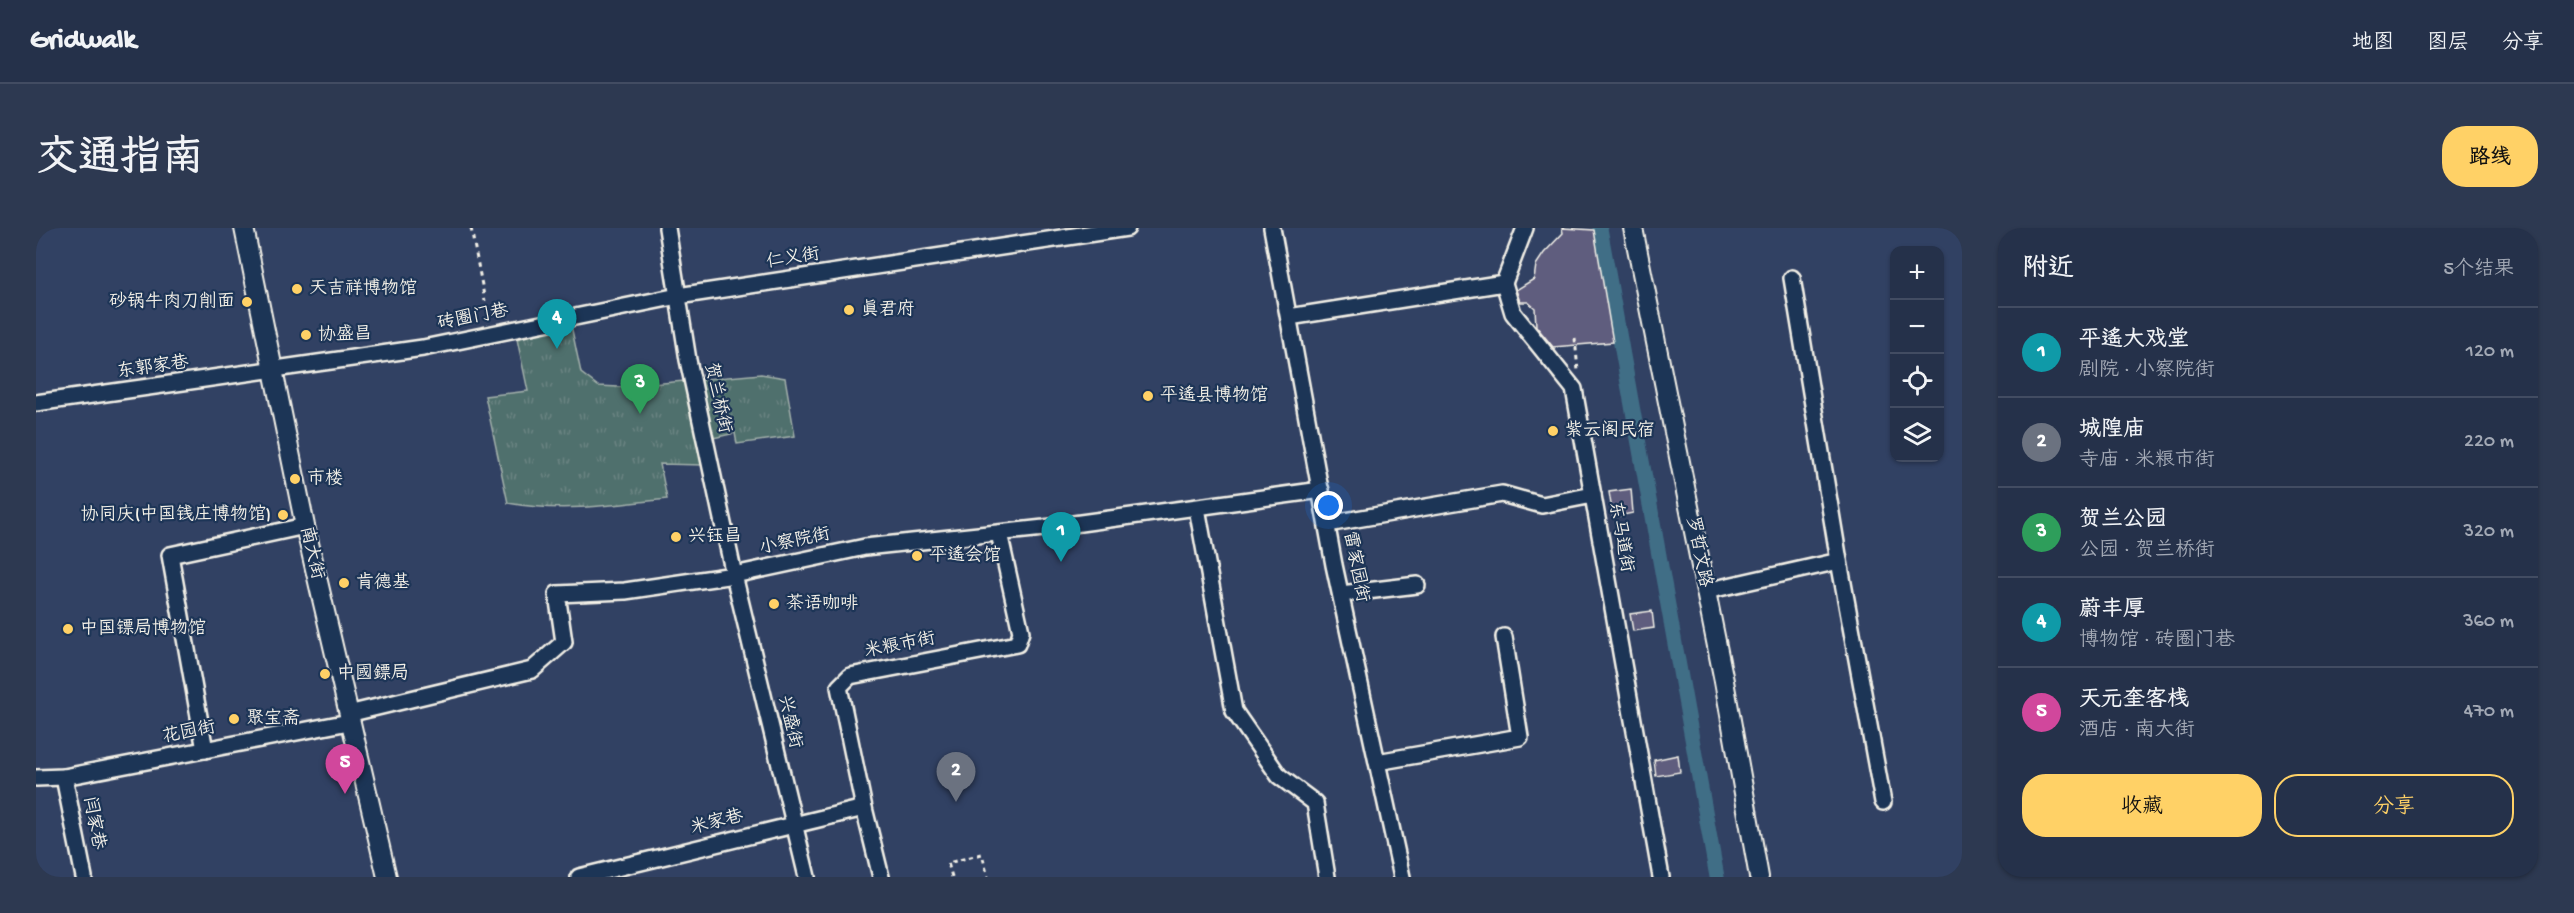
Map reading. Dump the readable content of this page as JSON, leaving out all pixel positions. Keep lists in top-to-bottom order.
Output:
{
  "streets": {
    "street": [
      "仁义街",
      "砖圈门巷",
      "东郭家巷",
      "贺兰桥街",
      "东马道街",
      "小察院街",
      "罗哲文路",
      "南大街",
      "雷家园街",
      "米粮市街",
      "兴盛街",
      "花园街",
      "闫家巷",
      "米家巷"
    ]
  },
  "crossings": [
    ["仁义街", "砖圈门巷"],
    ["仁义街", "贺兰桥街"],
    ["砖圈门巷", "东郭家巷"],
    ["砖圈门巷", "贺兰桥街"],
    ["砖圈门巷", "南大街"],
    ["东郭家巷", "南大街"],
    ["贺兰桥街", "小察院街"],
    ["贺兰桥街", "兴盛街"],
    ["小察院街", "南大街"],
    ["小察院街", "雷家园街"],
    ["小察院街", "米粮市街"],
    ["小察院街", "兴盛街"],
    ["小察院街", "花园街"],
    ["南大街", "花园街"],
    ["米粮市街", "米家巷"],
    ["兴盛街", "米家巷"],
    ["花园街", "闫家巷"]
  ],
  "places": [
    "天吉祥博物馆",
    "砂锅牛肉刀削面",
    "真君府",
    "协盛昌",
    "平遥县博物馆",
    "紫云阁民宿",
    "市楼",
    "协同庆(中国钱庄博物馆)",
    "兴钰昌",
    "平遥会馆",
    "肯德基",
    "茶语咖啡",
    "中国镖局博物馆",
    "中國鏢局",
    "聚宝斋"
  ],
  "page": {
    "header": "Gridwalk",
    "nav": ["地图", "图层", "分享"],
    "title": "交通指南",
    "buttons": [
      "路线",
      ["收藏", "分享"]
    ],
    "heading": ["附近", "5个结果"],
    "map_buttons": ["+", "−"],
    "pins": [
      "4",
      "3",
      "1",
      "5",
      "2"
    ],
    "list": [
      {
        "mark": "1",
        "name": "平遥大戏堂",
        "note": "剧院 · 小察院街",
        "value": "120 m"
      },
      {
        "mark": "2",
        "name": "城隍庙",
        "note": "寺庙 · 米粮市街",
        "value": "220 m"
      },
      {
        "mark": "3",
        "name": "贺兰公园",
        "note": "公园 · 贺兰桥街",
        "value": "320 m"
      },
      {
        "mark": "4",
        "name": "蔚丰厚",
        "note": "博物馆 · 砖圈门巷",
        "value": "360 m"
      },
      {
        "mark": "5",
        "name": "天元奎客栈",
        "note": "酒店 · 南大街",
        "value": "470 m"
      }
    ]
  }
}
